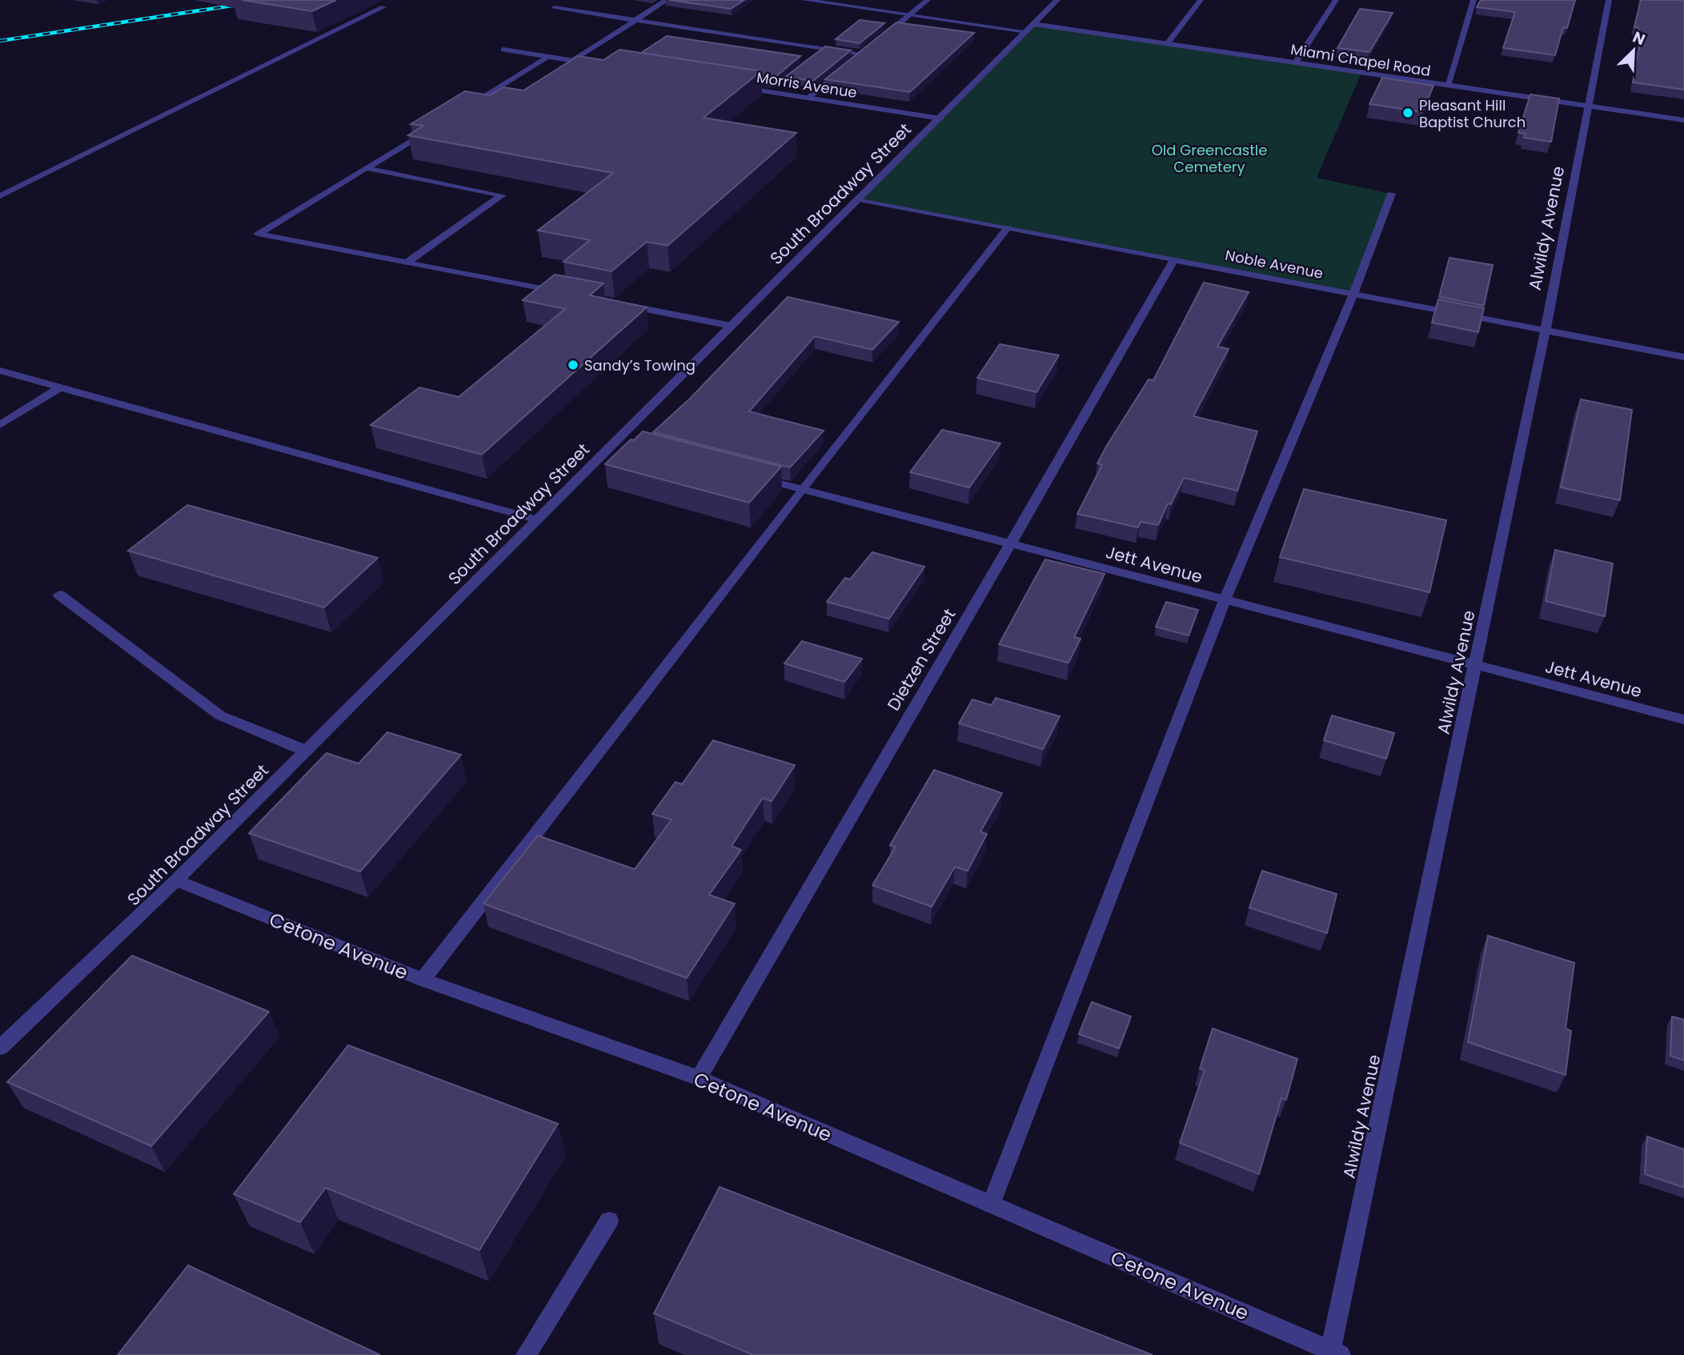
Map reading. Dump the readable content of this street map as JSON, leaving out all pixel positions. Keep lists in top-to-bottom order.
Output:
{
  "streets": {
    "street": [
      "Miami Chapel Road",
      "Morris Avenue",
      "South Broadway Street",
      "Alwildy Avenue",
      "Noble Avenue",
      "Jett Avenue",
      "Dietzen Street",
      "Cetone Avenue"
    ]
  },
  "crossings": [
    ["Miami Chapel Road", "South Broadway Street"],
    ["Miami Chapel Road", "Alwildy Avenue"],
    ["Morris Avenue", "South Broadway Street"],
    ["South Broadway Street", "Noble Avenue"],
    ["South Broadway Street", "Cetone Avenue"],
    ["Alwildy Avenue", "Noble Avenue"],
    ["Alwildy Avenue", "Jett Avenue"],
    ["Alwildy Avenue", "Cetone Avenue"],
    ["Noble Avenue", "Dietzen Street"],
    ["Jett Avenue", "Dietzen Street"],
    ["Dietzen Street", "Cetone Avenue"]
  ],
  "parks": ["Old Greencastle Cemetery"],
  "places": ["Pleasant Hill Baptist Church", "Sandy’s Towing"],
  "north": "top right"
}
